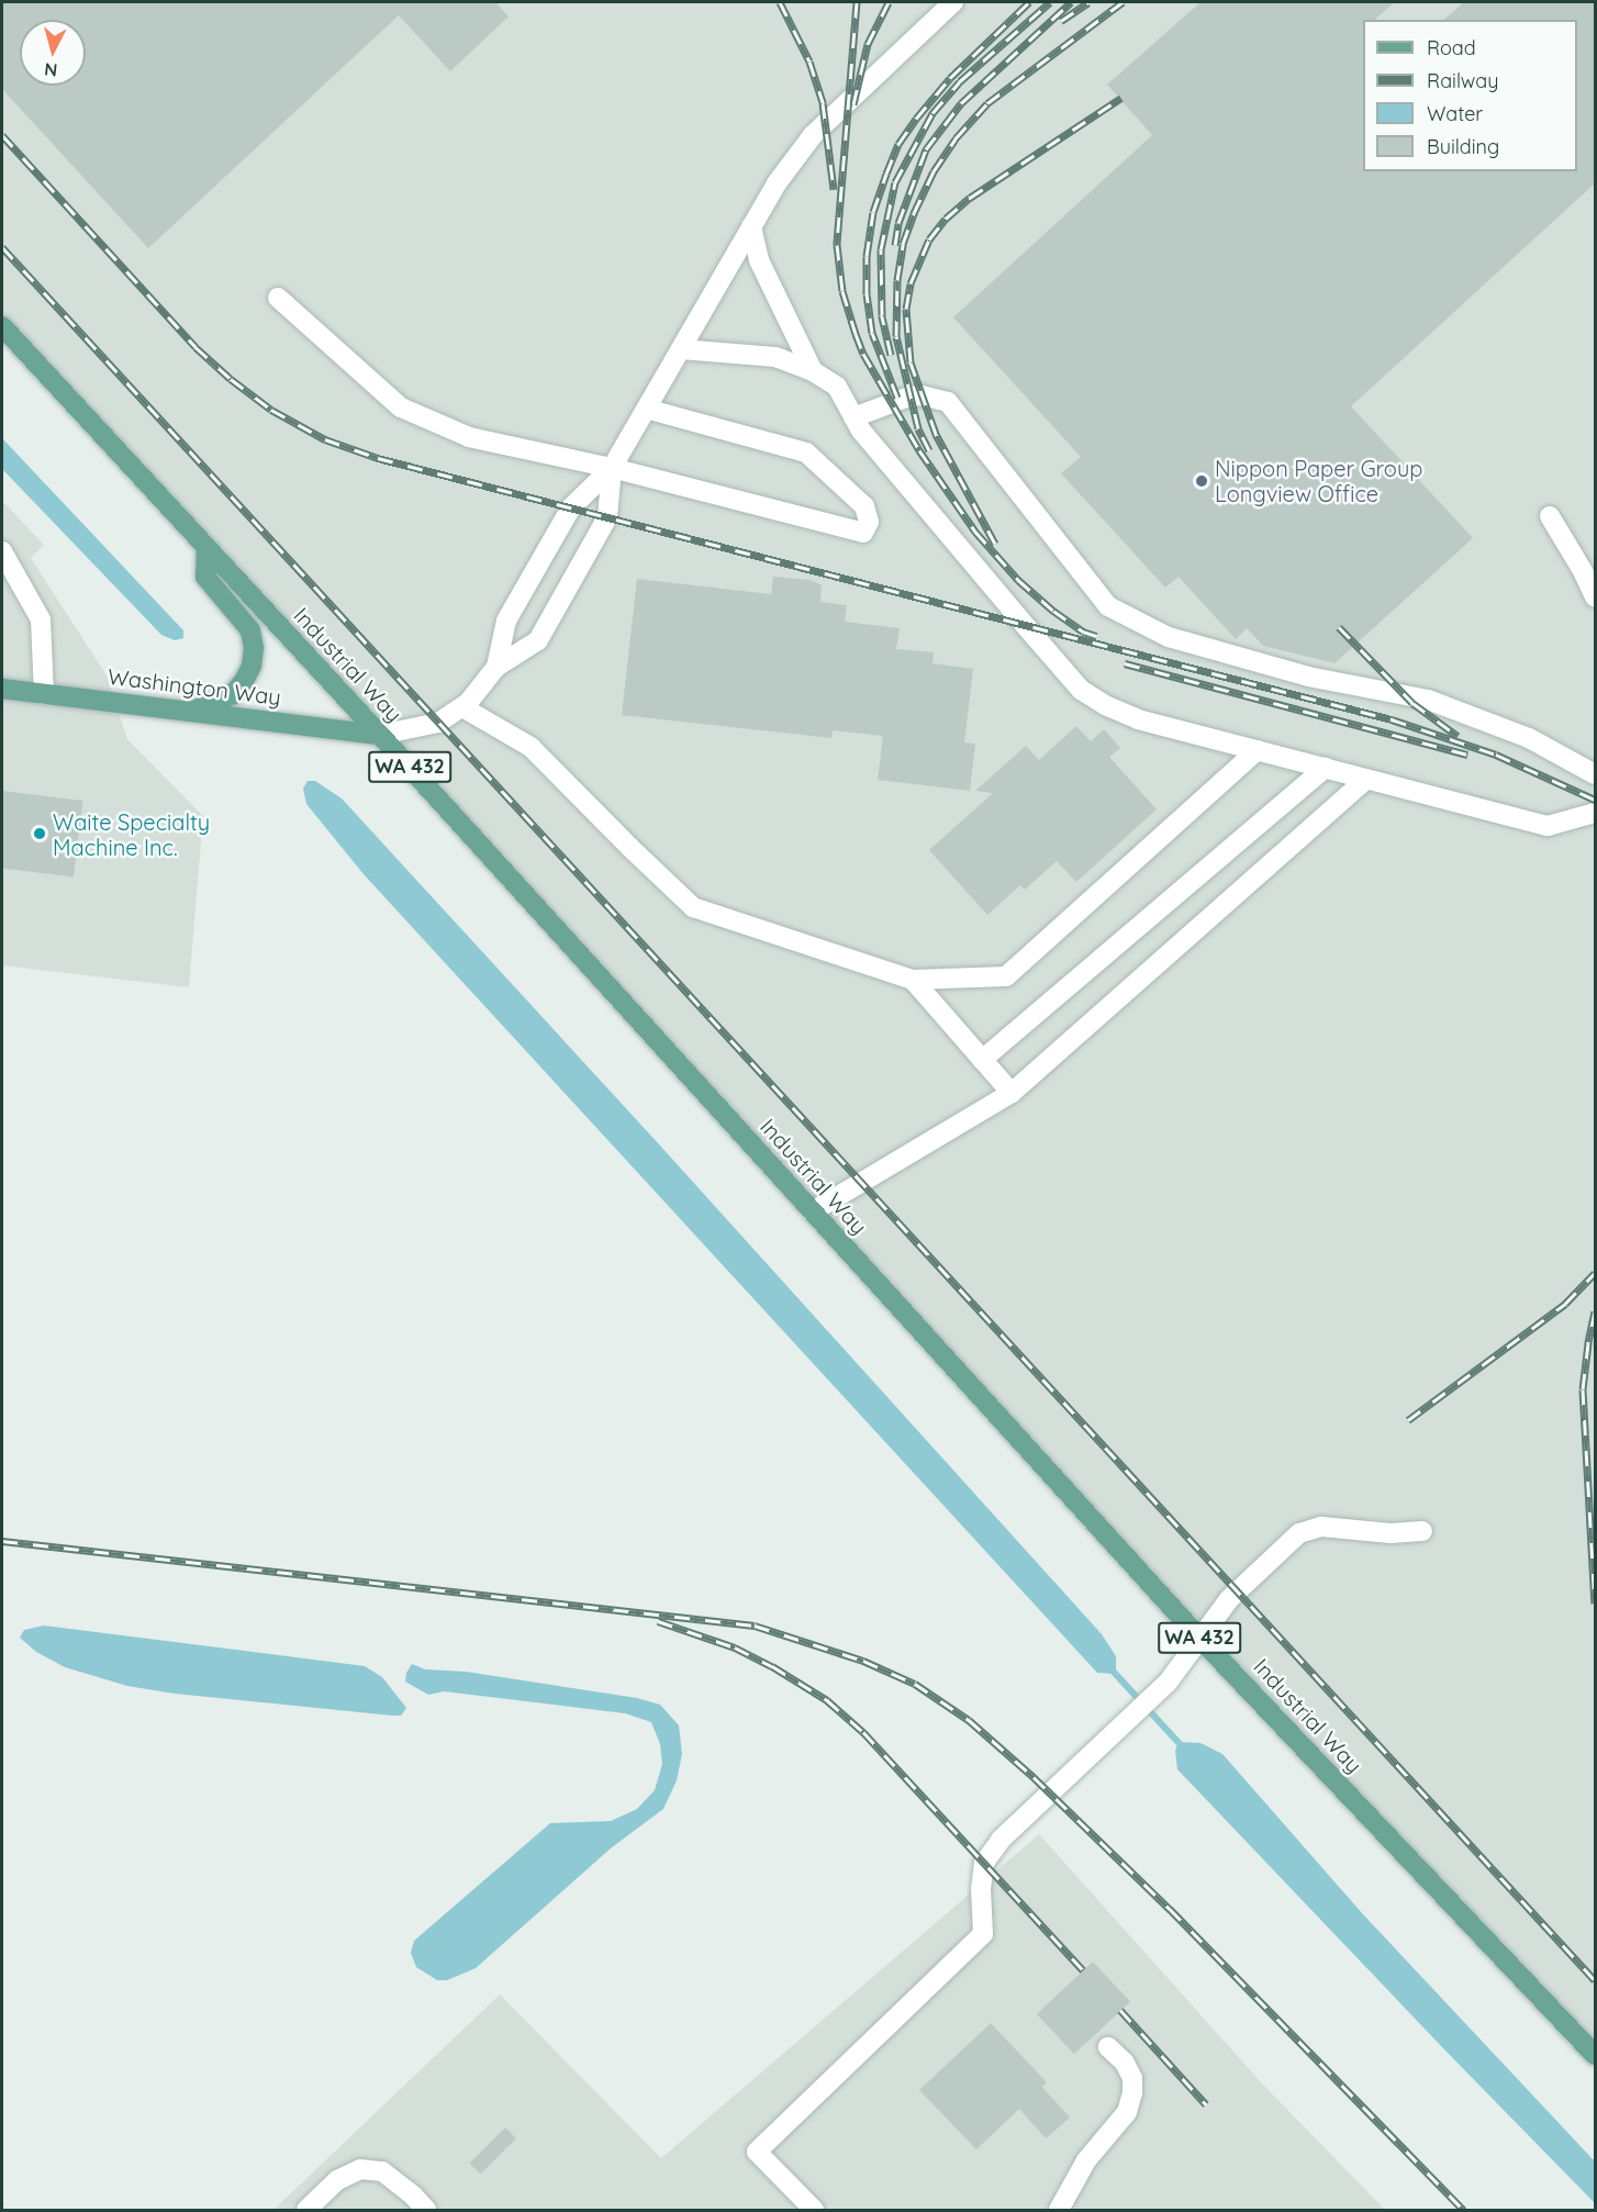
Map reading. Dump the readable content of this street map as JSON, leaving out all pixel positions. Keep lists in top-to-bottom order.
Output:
{
  "streets": {
    "main road": ["Industrial Way", "Washington Way", "WA 432"]
  },
  "crossings": [
    ["Industrial Way", "Washington Way"]
  ],
  "places": ["Nippon Paper Group Longview Office", "Waite Specialty Machine Inc."],
  "legend": [
    "Road",
    "Railway",
    "Water",
    "Building"
  ],
  "north": "bottom"
}
